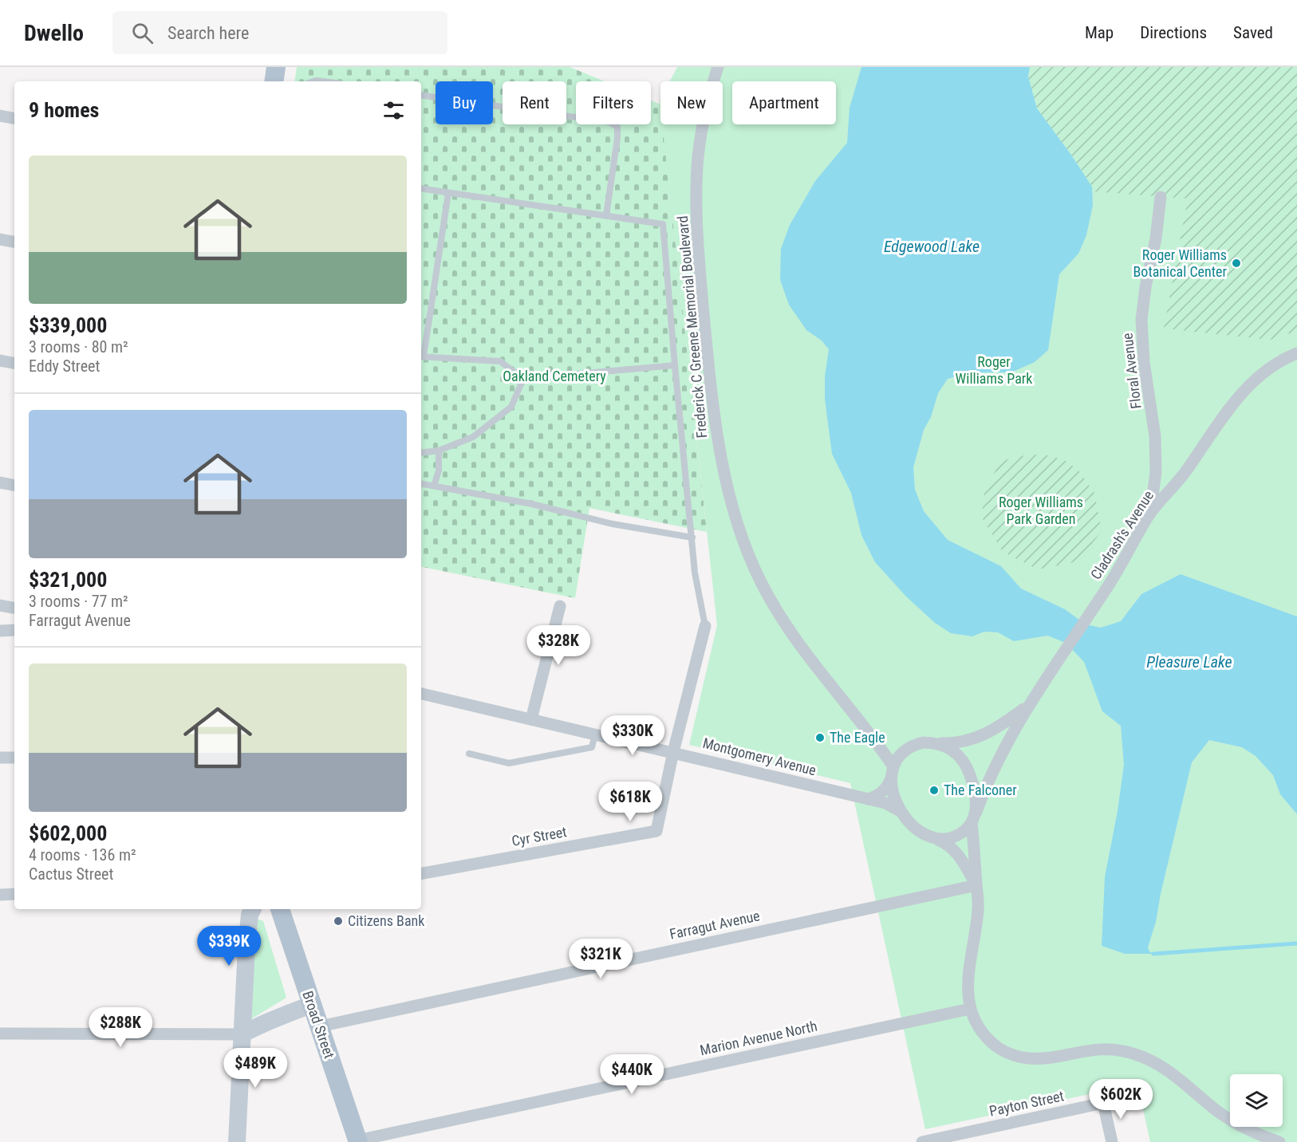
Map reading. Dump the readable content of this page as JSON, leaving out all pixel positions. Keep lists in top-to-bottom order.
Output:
{
  "streets": {
    "main road": ["Broad Street"],
    "street": [
      "Frederick C Greene Memorial Boulevard",
      "Floral Avenue",
      "Cladrash's Avenue",
      "Montgomery Avenue",
      "Cyr Street",
      "Farragut Avenue",
      "Marion Avenue North",
      "Payton Street"
    ]
  },
  "crossings": [
    ["Frederick C Greene Memorial Boulevard", "Cladrash's Avenue"],
    ["Frederick C Greene Memorial Boulevard", "Montgomery Avenue"],
    ["Floral Avenue", "Cladrash's Avenue"],
    ["Cladrash's Avenue", "Montgomery Avenue"],
    ["Montgomery Avenue", "Cyr Street"],
    ["Farragut Avenue", "Broad Street"],
    ["Broad Street", "Marion Avenue North"]
  ],
  "water": ["Edgewood Lake", "Pleasure Lake"],
  "parks": ["Roger Williams Park", "Oakland Cemetery", "Roger Williams Park Garden"],
  "places": [
    "Roger Williams Botanical Center",
    "The Eagle",
    "The Falconer",
    "Citizens Bank"
  ],
  "page": {
    "header": "Dwello",
    "search": "Search here",
    "nav": ["Map", "Directions", "Saved"],
    "chip": [
      "Buy",
      "Rent",
      "Filters",
      "New",
      "Apartment"
    ],
    "heading": "9 homes",
    "list": [
      {
        "name": "$339,000",
        "note": "3 rooms · 80 m² · Eddy Street"
      },
      {
        "name": "$321,000",
        "note": "3 rooms · 77 m² · Farragut Avenue"
      },
      {
        "name": "$602,000",
        "note": "4 rooms · 136 m² · Cactus Street"
      }
    ],
    "price": [
      "$328K",
      "$330K",
      "$618K",
      "$339K",
      "$321K",
      "$288K",
      "$489K",
      "$440K",
      "$602K"
    ]
  }
}
